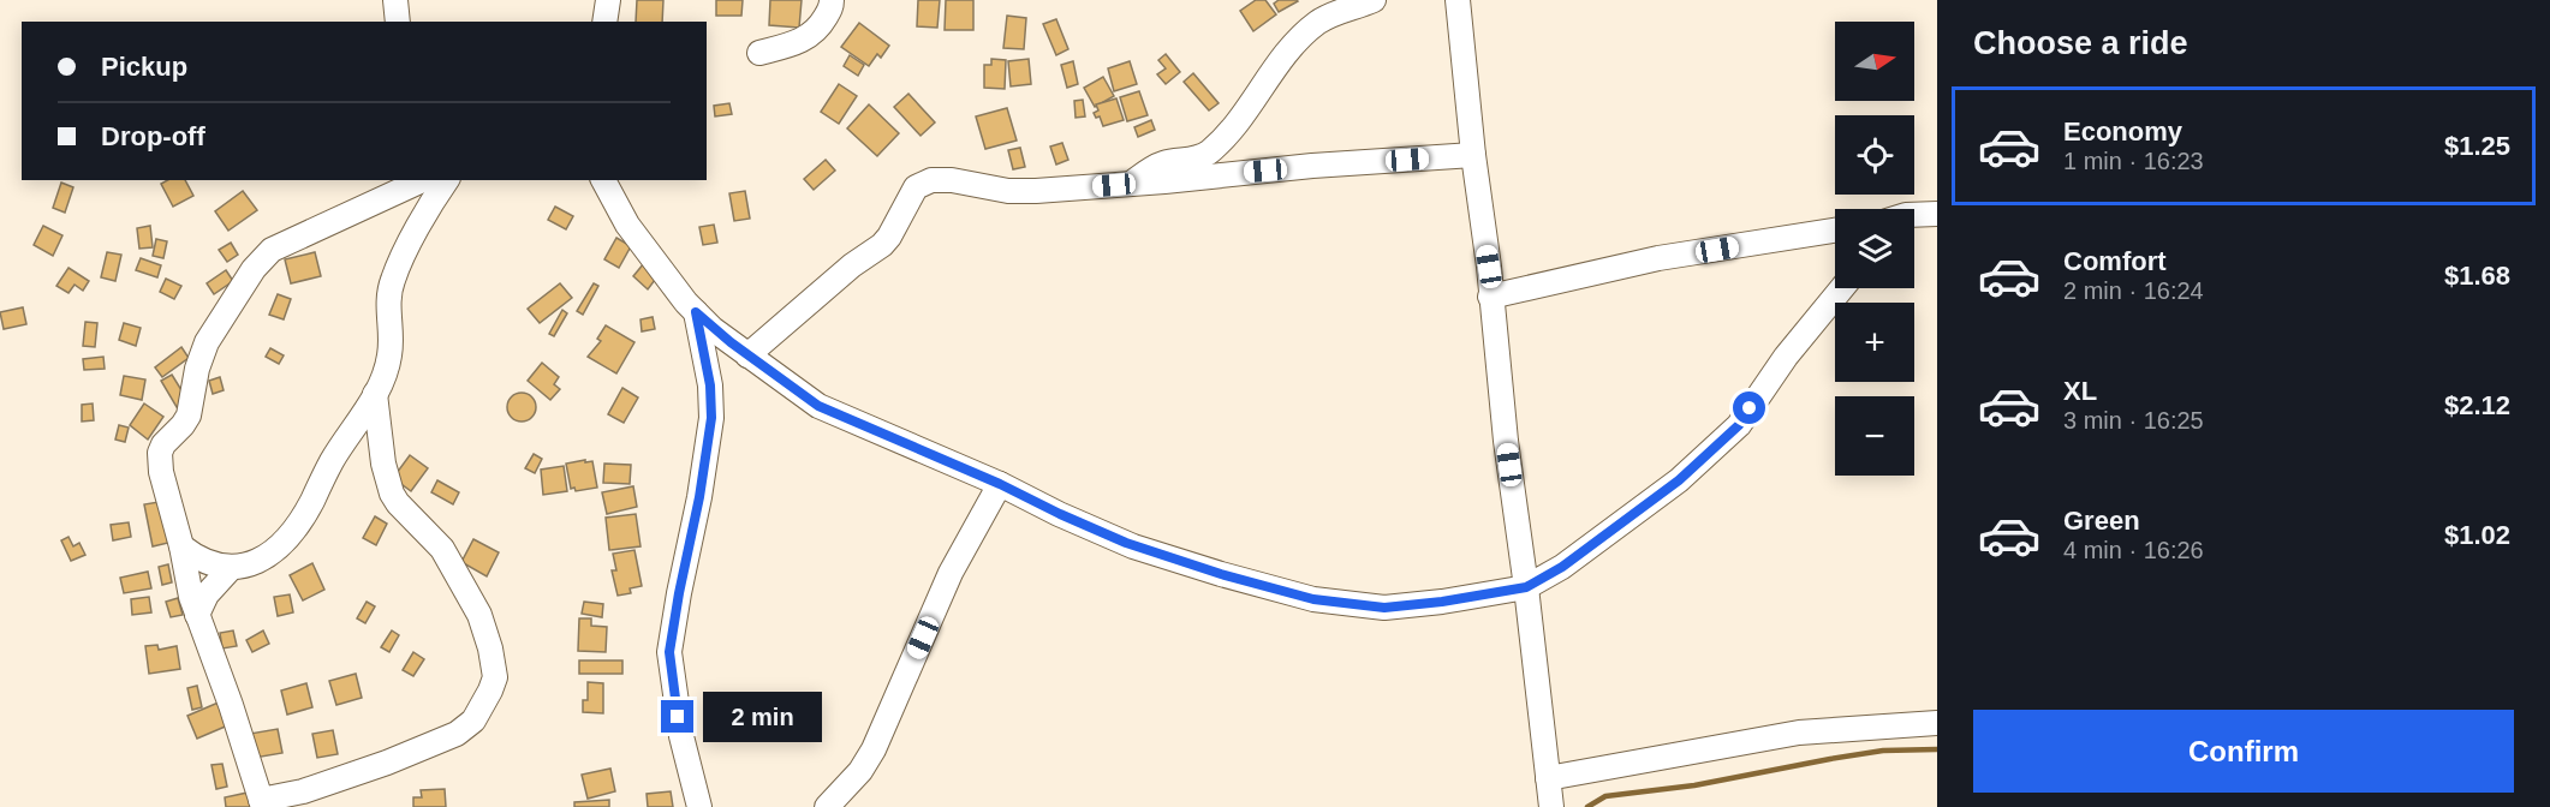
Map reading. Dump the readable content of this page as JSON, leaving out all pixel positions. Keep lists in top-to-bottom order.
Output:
{
  "north": "right",
  "page": {
    "heading": "Choose a ride",
    "map_buttons": ["+", "−"],
    "banner": ["Pickup", "Drop-off"],
    "list": [
      {
        "name": "Economy",
        "note": "1 min · 16:23",
        "value": "$1.25"
      },
      {
        "name": "Comfort",
        "note": "2 min · 16:24",
        "value": "$1.68"
      },
      {
        "name": "XL",
        "note": "3 min · 16:25",
        "value": "$2.12"
      },
      {
        "name": "Green",
        "note": "4 min · 16:26",
        "value": "$1.02"
      }
    ],
    "bubble": "2 min",
    "buttons": "Confirm"
  }
}
